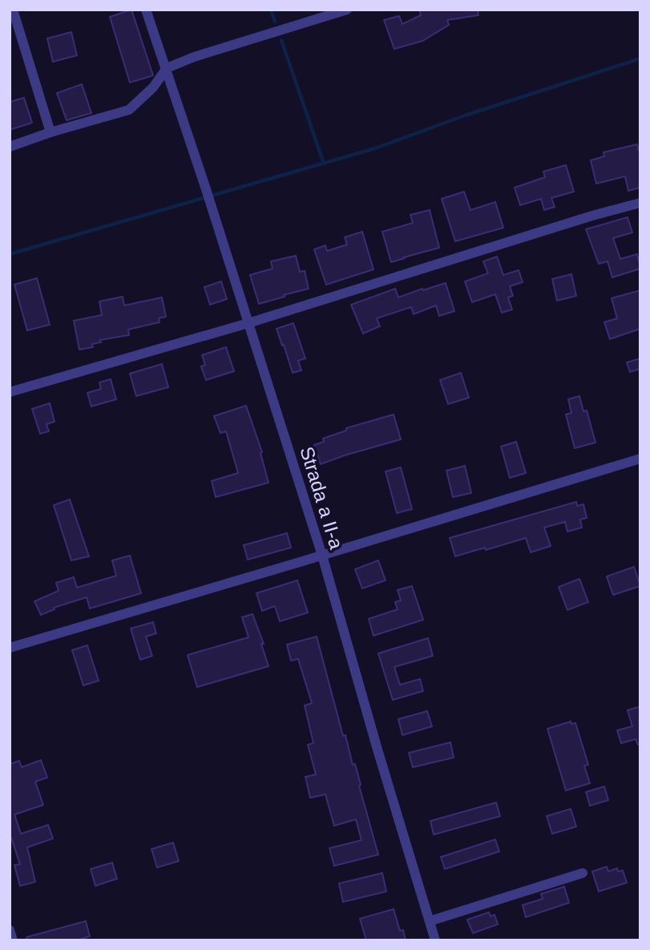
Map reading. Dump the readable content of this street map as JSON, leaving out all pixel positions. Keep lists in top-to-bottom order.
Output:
{
  "streets": {
    "street": ["Strada a II-a"]
  }
}
